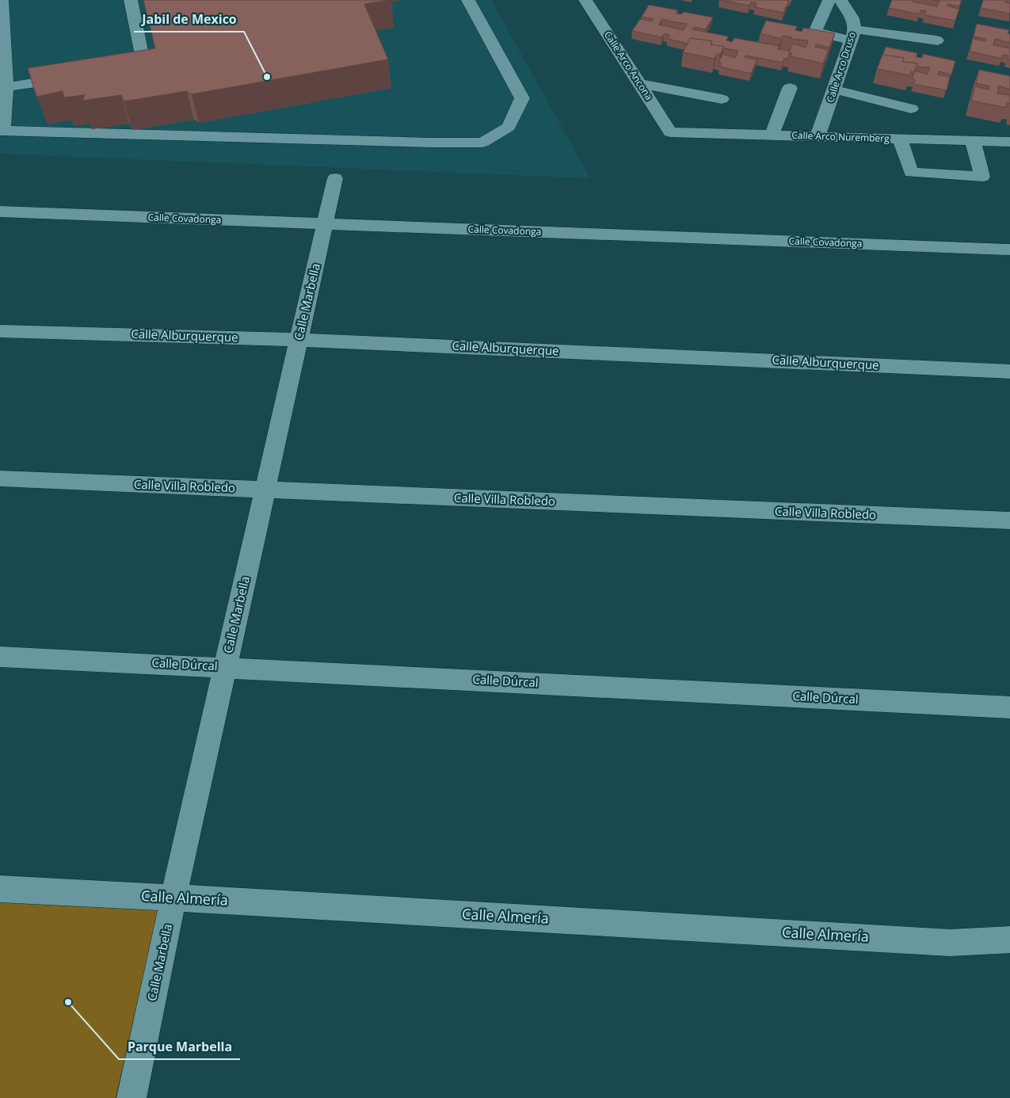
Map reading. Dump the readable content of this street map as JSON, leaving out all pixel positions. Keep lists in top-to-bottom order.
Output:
{
  "streets": {
    "street": [
      "Calle Arco Ancona",
      "Calle Arco Druso",
      "Calle Arco Nuremberg",
      "Calle Covadonga",
      "Calle Marbella",
      "Calle Alburquerque",
      "Calle Villa Robledo",
      "Calle Dúrcal",
      "Calle Almería"
    ]
  },
  "crossings": [
    ["Calle Arco Ancona", "Calle Arco Nuremberg"],
    ["Calle Arco Druso", "Calle Arco Nuremberg"],
    ["Calle Covadonga", "Calle Marbella"],
    ["Calle Marbella", "Calle Alburquerque"],
    ["Calle Marbella", "Calle Villa Robledo"],
    ["Calle Marbella", "Calle Dúrcal"],
    ["Calle Marbella", "Calle Almería"]
  ],
  "places": ["Jabil de Mexico", "Parque Marbella"]
}
